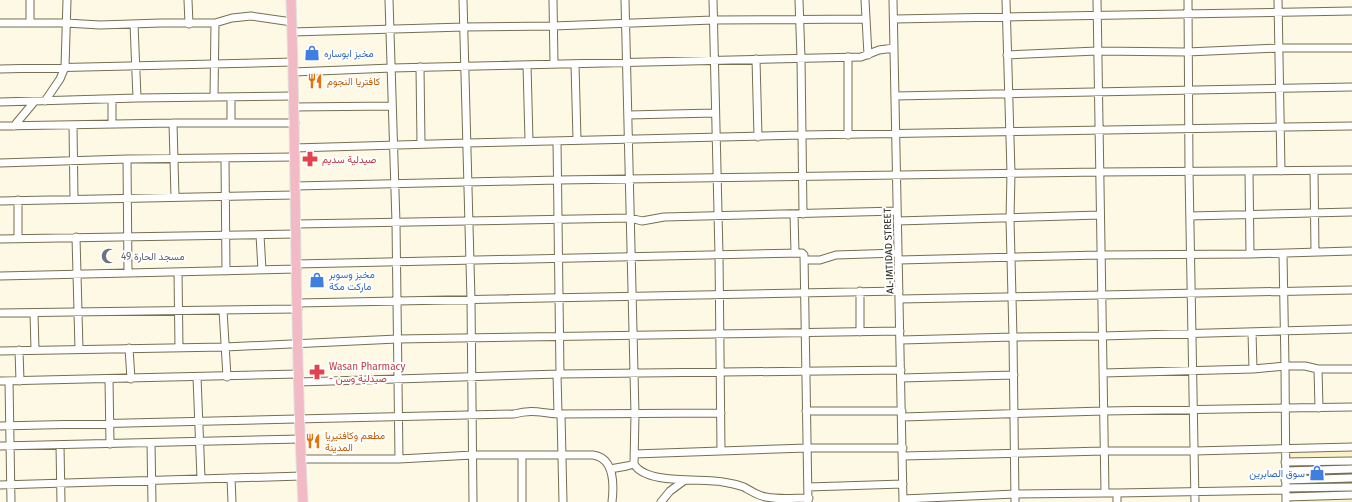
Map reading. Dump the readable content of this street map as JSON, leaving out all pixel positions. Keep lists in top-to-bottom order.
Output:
{
  "streets": {
    "street": ["AL-IMTIDAD STREET"]
  },
  "places": {
    "shop": ["مخبز ابوساره", "مخبز وسوبر ماركت مكة", "سوق الصابرين"],
    "restaurant": ["كافتريا النجوم", "مطعم وكافتيريا المدينة"],
    "pharmacy": ["صيدلية سديم", "Wasan Pharmacy - صيدلية وسن"],
    "mosque": ["مسجد الحارة 49"]
  }
}
